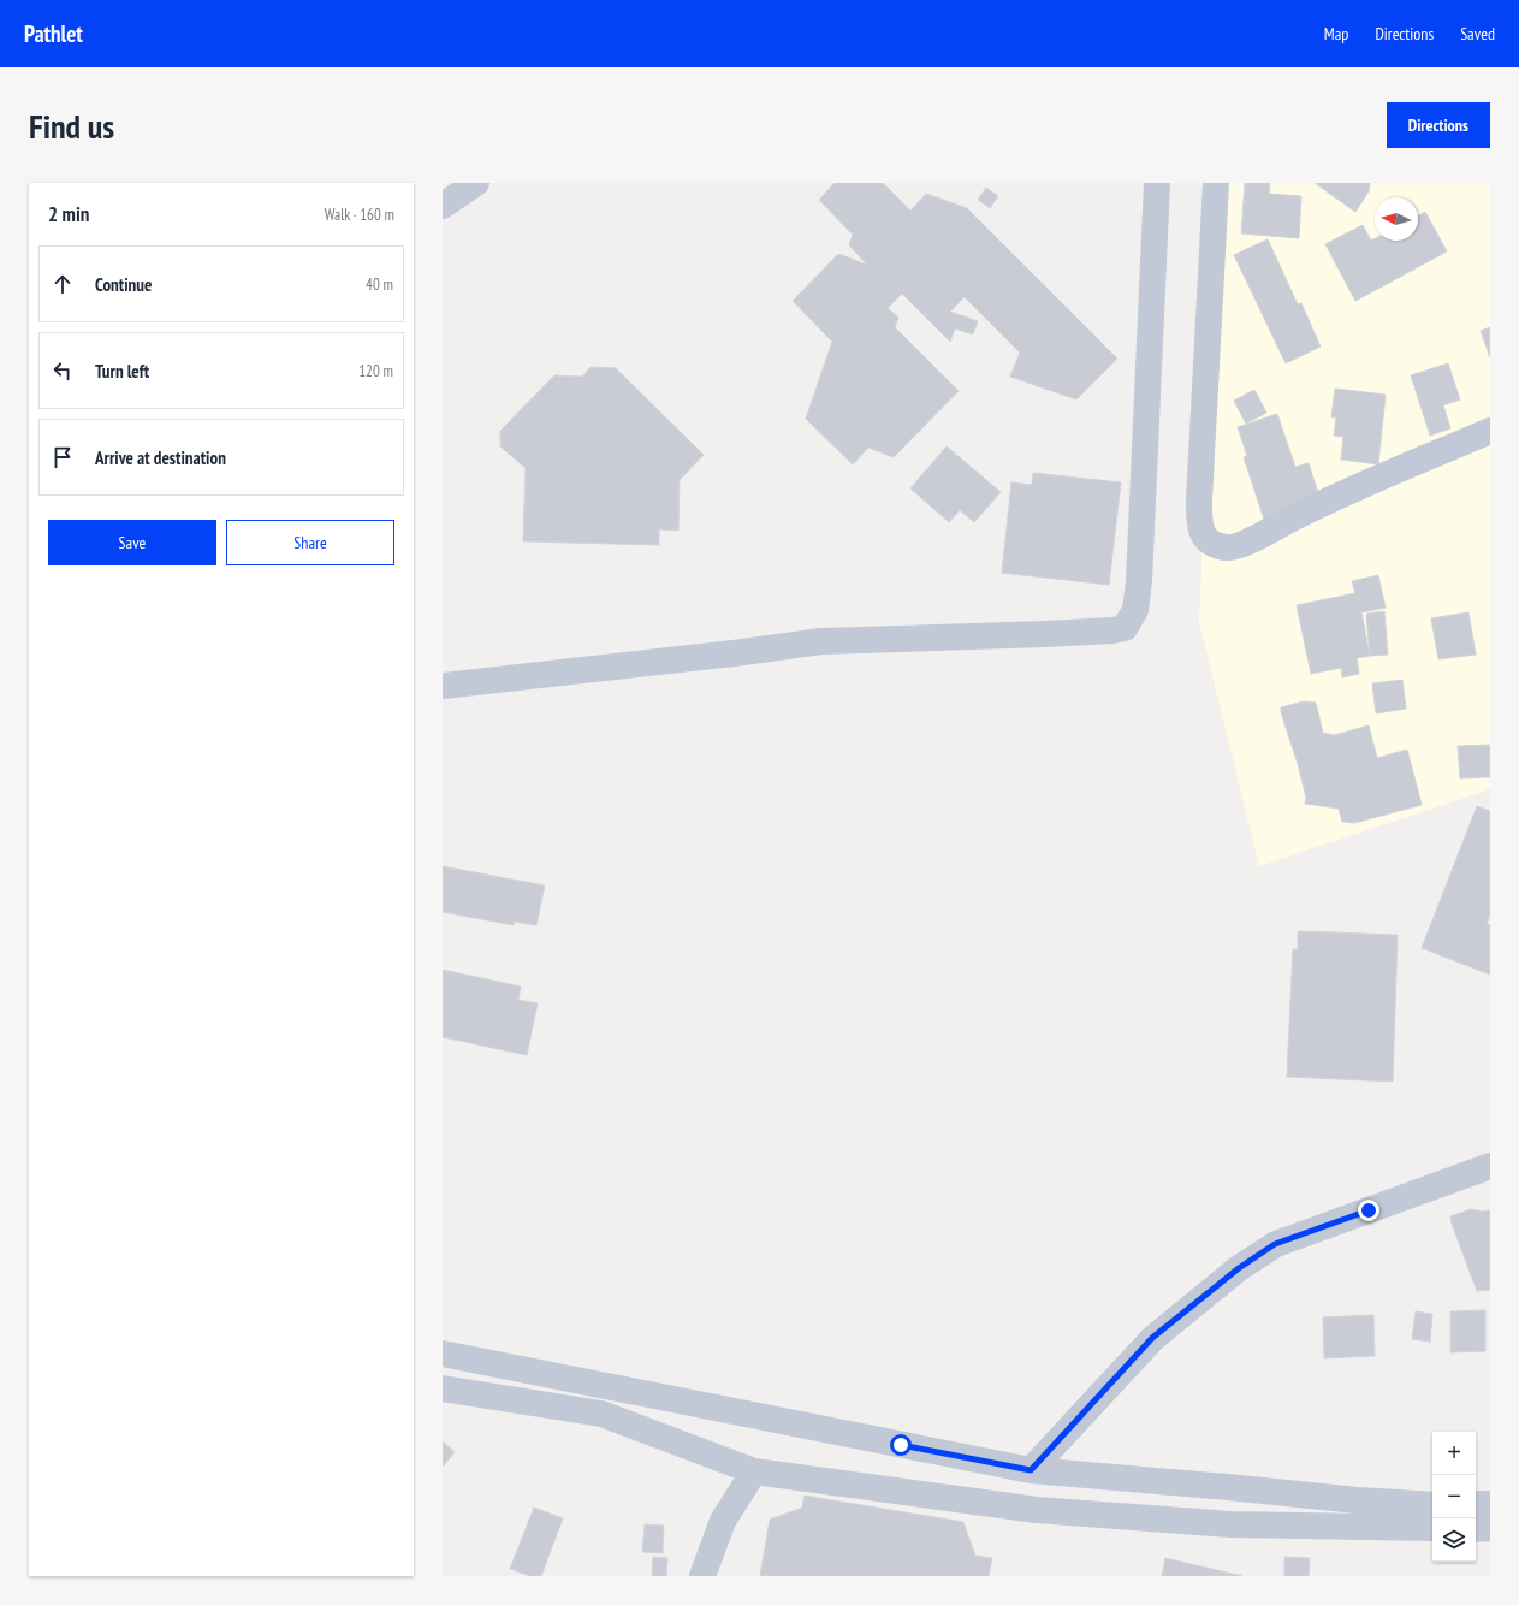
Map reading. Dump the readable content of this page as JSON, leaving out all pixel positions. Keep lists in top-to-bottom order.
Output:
{
  "north": "left",
  "page": {
    "header": "Pathlet",
    "nav": ["Map", "Directions", "Saved"],
    "buttons": [
      "Directions",
      ["Save", "Share"]
    ],
    "title": "Find us",
    "heading": ["2 min", "Walk · 160 m"],
    "list": [
      ["Continue", "40 m"],
      ["Turn left", "120 m"],
      "Arrive at destination"
    ],
    "map_buttons": ["+", "−"]
  }
}
